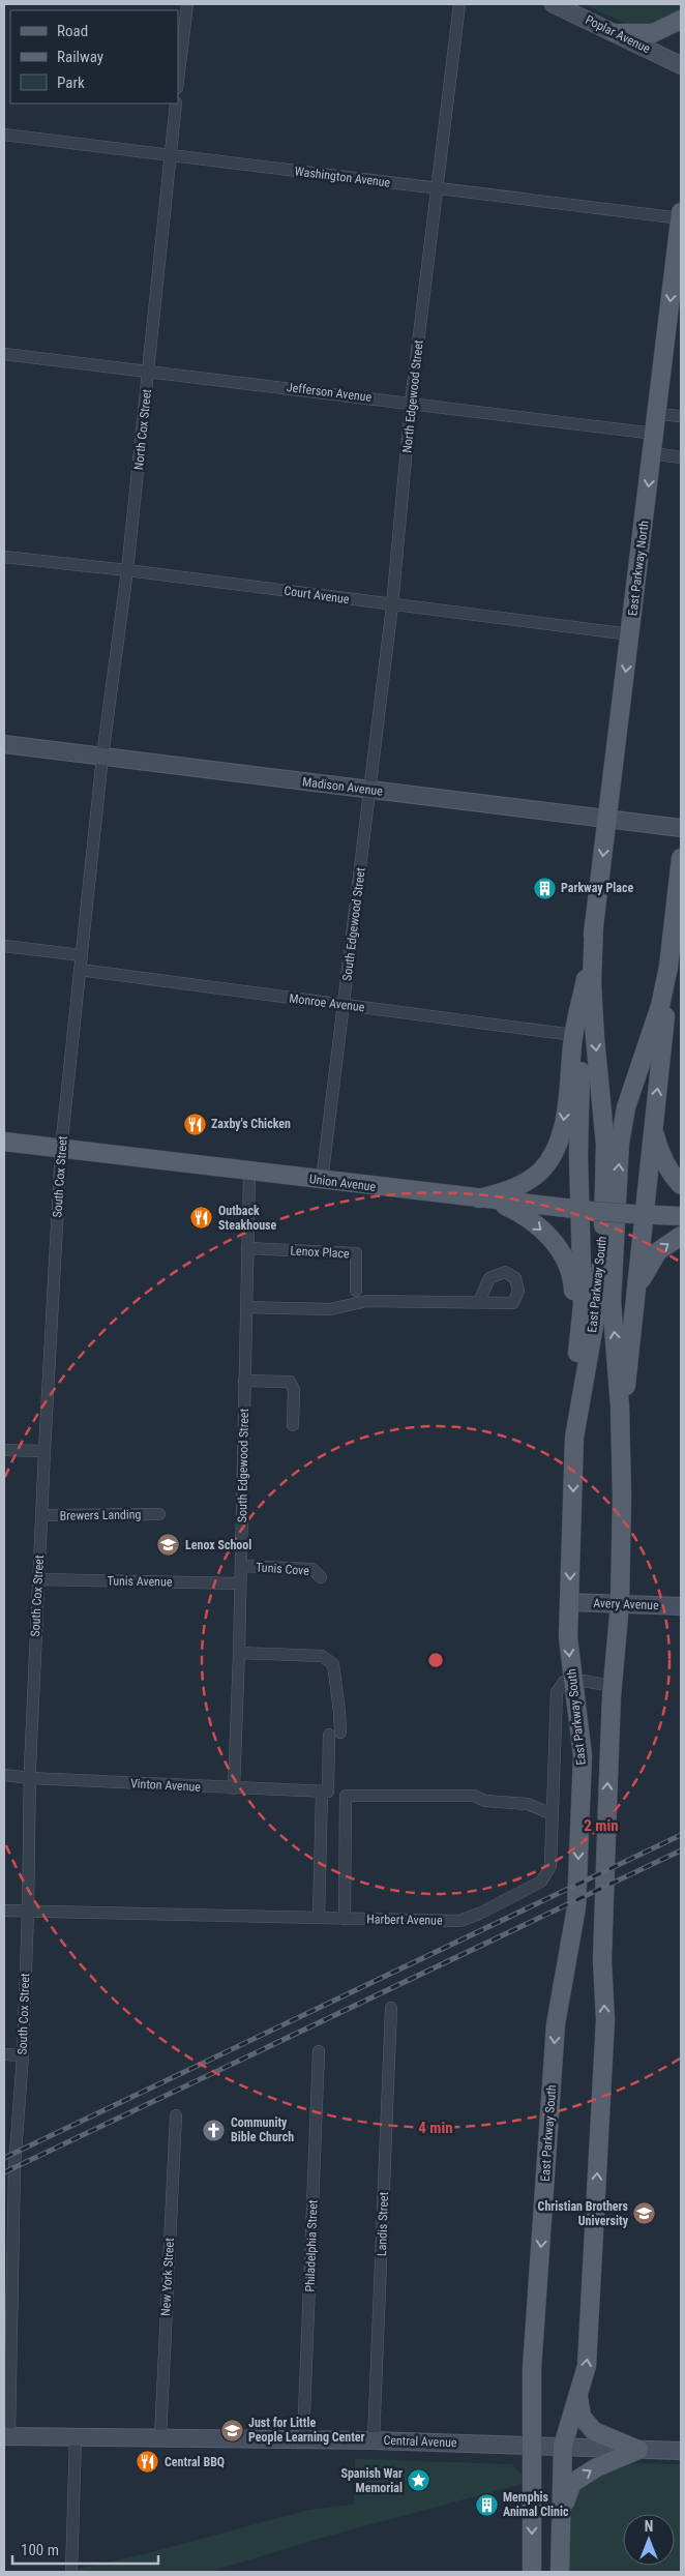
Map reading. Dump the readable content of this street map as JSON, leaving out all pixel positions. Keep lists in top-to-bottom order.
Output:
{
  "streets": {
    "main road": [
      "Poplar Avenue",
      "East Parkway North",
      "Madison Avenue",
      "Union Avenue",
      "East Parkway South",
      "Avery Avenue",
      "Central Avenue"
    ],
    "street": [
      "Washington Avenue",
      "Jefferson Avenue",
      "North Edgewood Street",
      "North Cox Street",
      "Court Avenue",
      "South Edgewood Street",
      "Monroe Avenue",
      "South Cox Street",
      "Lenox Place",
      "Brewers Landing",
      "Tunis Cove",
      "Tunis Avenue",
      "Vinton Avenue",
      "Harbert Avenue",
      "Landis Street",
      "Philadelphia Street",
      "New York Street"
    ]
  },
  "crossings": [
    ["Washington Avenue", "North Edgewood Street"],
    ["Washington Avenue", "North Cox Street"],
    ["Washington Avenue", "East Parkway North"],
    ["Jefferson Avenue", "North Edgewood Street"],
    ["Jefferson Avenue", "North Cox Street"],
    ["Jefferson Avenue", "East Parkway North"],
    ["North Edgewood Street", "Court Avenue"],
    ["North Edgewood Street", "Madison Avenue"],
    ["North Edgewood Street", "South Edgewood Street"],
    ["North Cox Street", "Court Avenue"],
    ["North Cox Street", "Madison Avenue"],
    ["North Cox Street", "South Cox Street"],
    ["East Parkway North", "Court Avenue"],
    ["East Parkway North", "Madison Avenue"],
    ["East Parkway North", "East Parkway South"],
    ["Madison Avenue", "South Edgewood Street"],
    ["Madison Avenue", "South Cox Street"],
    ["South Edgewood Street", "Monroe Avenue"],
    ["South Edgewood Street", "Union Avenue"],
    ["South Edgewood Street", "Lenox Place"],
    ["South Edgewood Street", "Tunis Cove"],
    ["South Edgewood Street", "Tunis Avenue"],
    ["South Edgewood Street", "Vinton Avenue"],
    ["Monroe Avenue", "South Cox Street"],
    ["South Cox Street", "Union Avenue"],
    ["South Cox Street", "Brewers Landing"],
    ["South Cox Street", "Tunis Avenue"],
    ["South Cox Street", "Vinton Avenue"],
    ["South Cox Street", "Harbert Avenue"],
    ["South Cox Street", "Central Avenue"],
    ["East Parkway South", "Avery Avenue"],
    ["East Parkway South", "Harbert Avenue"],
    ["East Parkway South", "Central Avenue"],
    ["Landis Street", "Central Avenue"],
    ["Philadelphia Street", "Central Avenue"],
    ["New York Street", "Central Avenue"]
  ],
  "one_way": ["East Parkway North"],
  "places": {
    "building": ["Parkway Place", "Memphis Animal Clinic"],
    "restaurant": ["Zaxby's Chicken", "Outback Steakhouse", "Central BBQ"],
    "school or university": ["Lenox School", "Christian Brothers University", "Just for Little People Learning Center"],
    "church": ["Community Bible Church"],
    "place": ["Spanish War Memorial"]
  },
  "legend": ["Road", "Railway", "Park"],
  "scale_bar": "100 m",
  "north": "top",
  "rings": ["2 min", "4 min"]
}
